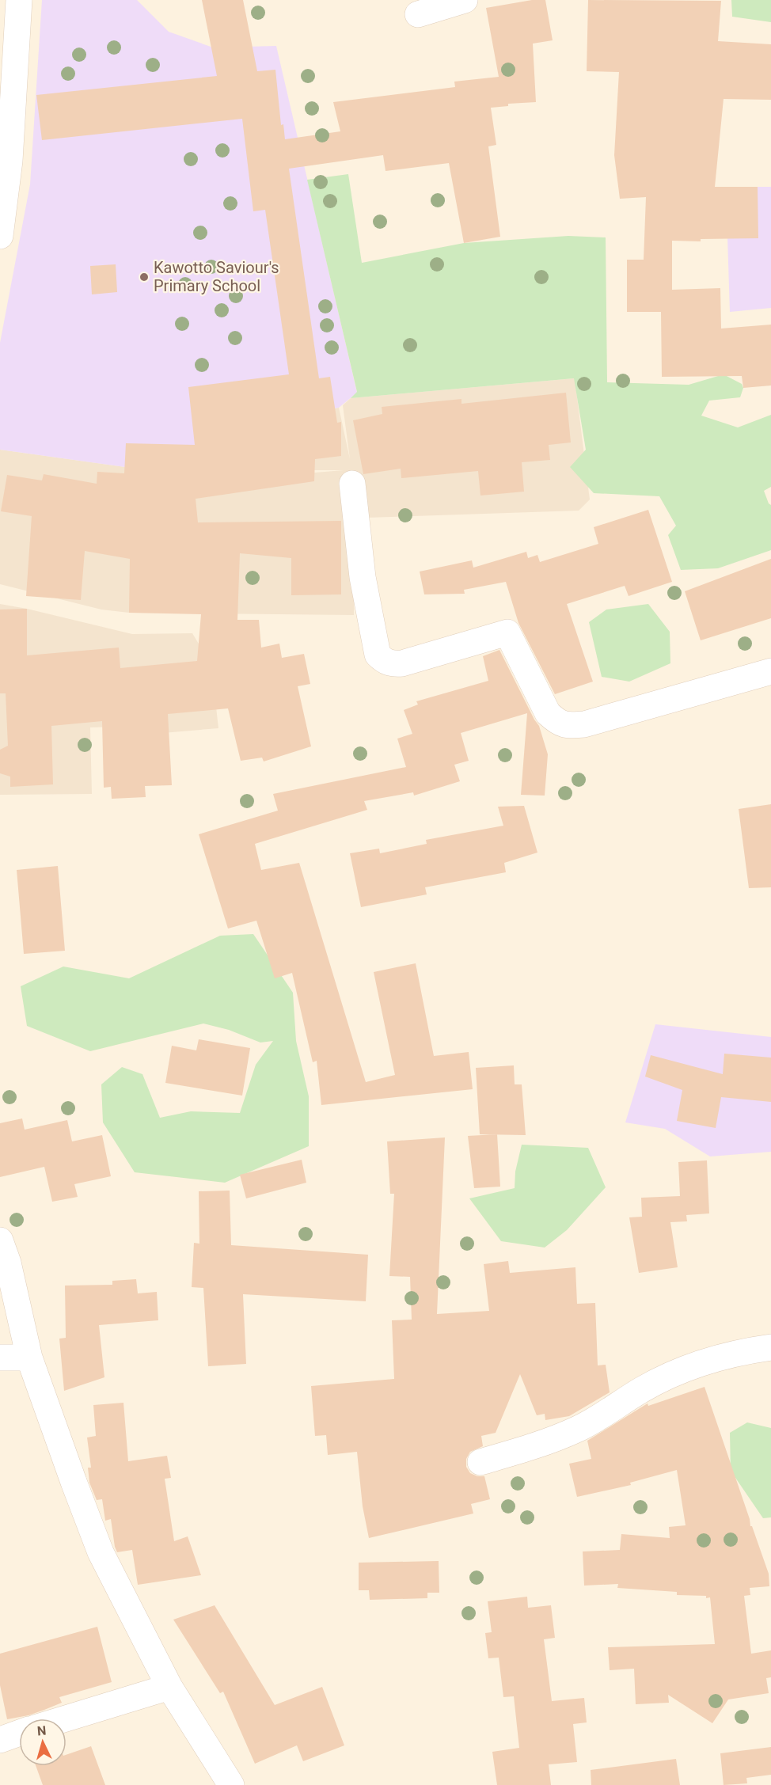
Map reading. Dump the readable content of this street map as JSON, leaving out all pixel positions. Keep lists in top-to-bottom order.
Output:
{
  "places": ["Kawotto Saviour's Primary School"],
  "north": "top"
}
